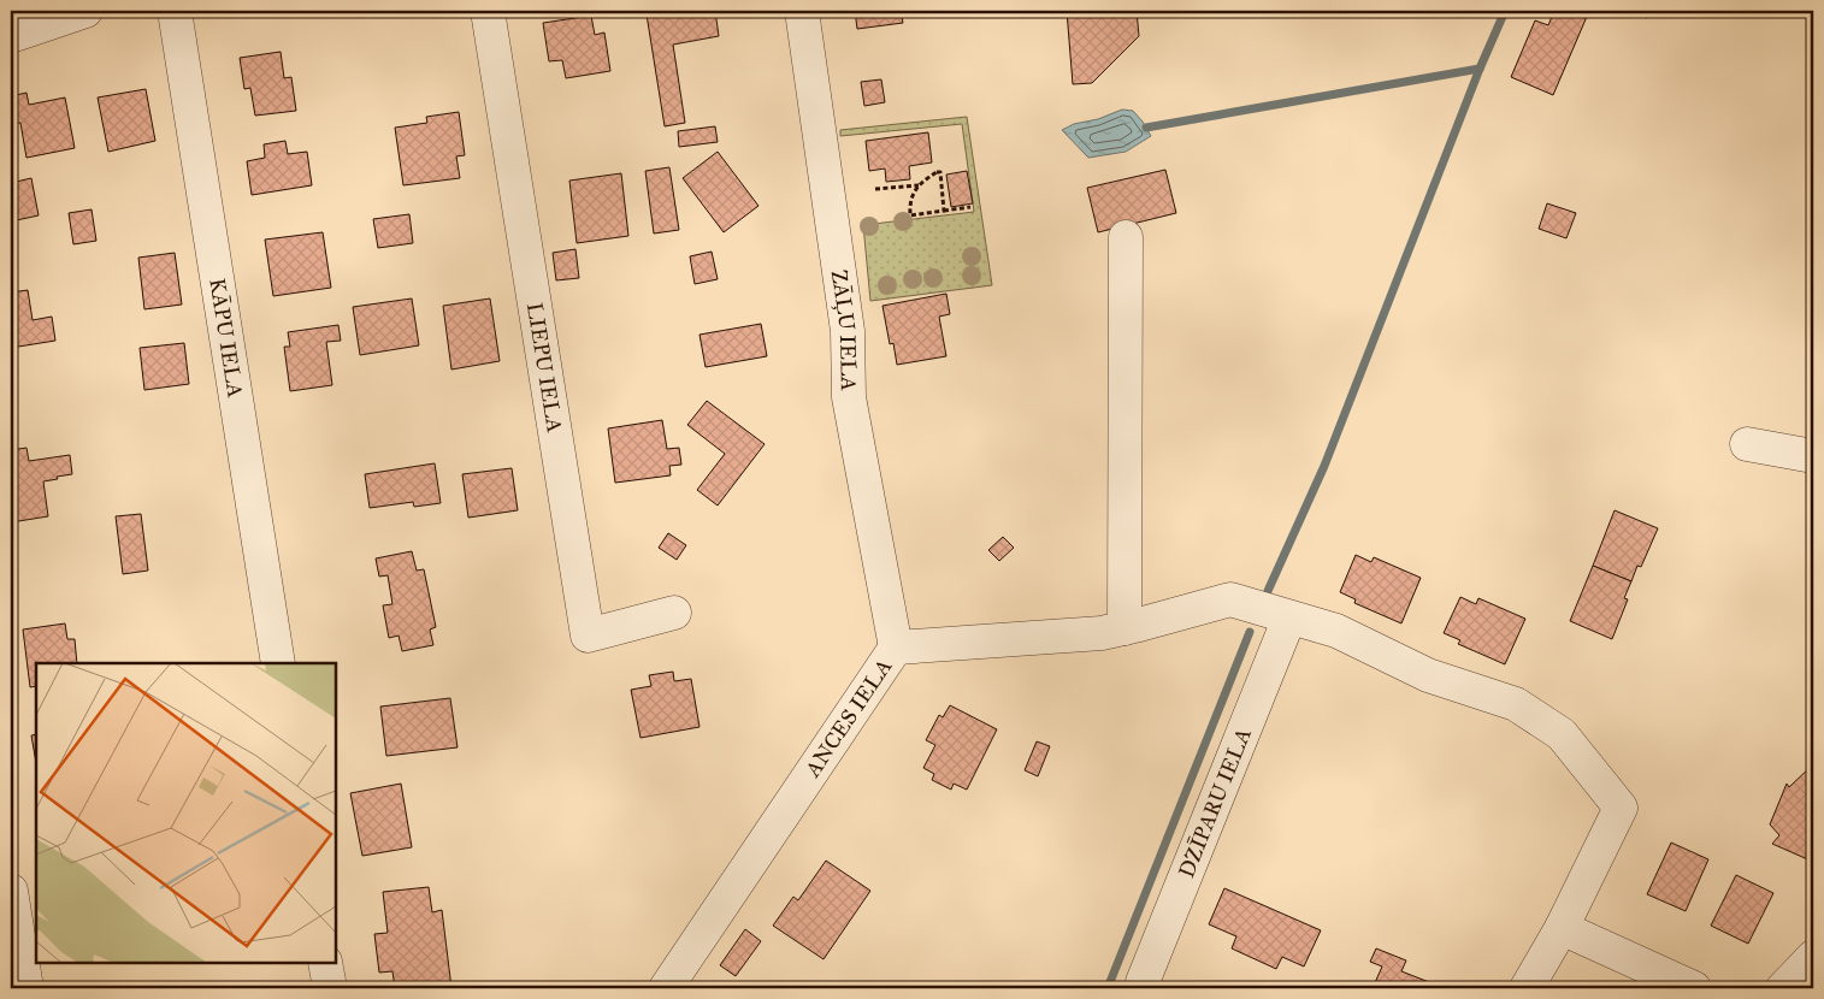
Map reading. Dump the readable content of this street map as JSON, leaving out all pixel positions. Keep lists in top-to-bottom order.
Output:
{
  "streets": {
    "street": [
      "ZĀĻU IELA",
      "KĀPU IELA",
      "LIEPU IELA",
      "ANCES IELA",
      "DZĪPARU IELA"
    ]
  },
  "crossings": [
    ["ZĀĻU IELA", "ANCES IELA"],
    ["ANCES IELA", "DZĪPARU IELA"]
  ]
}
